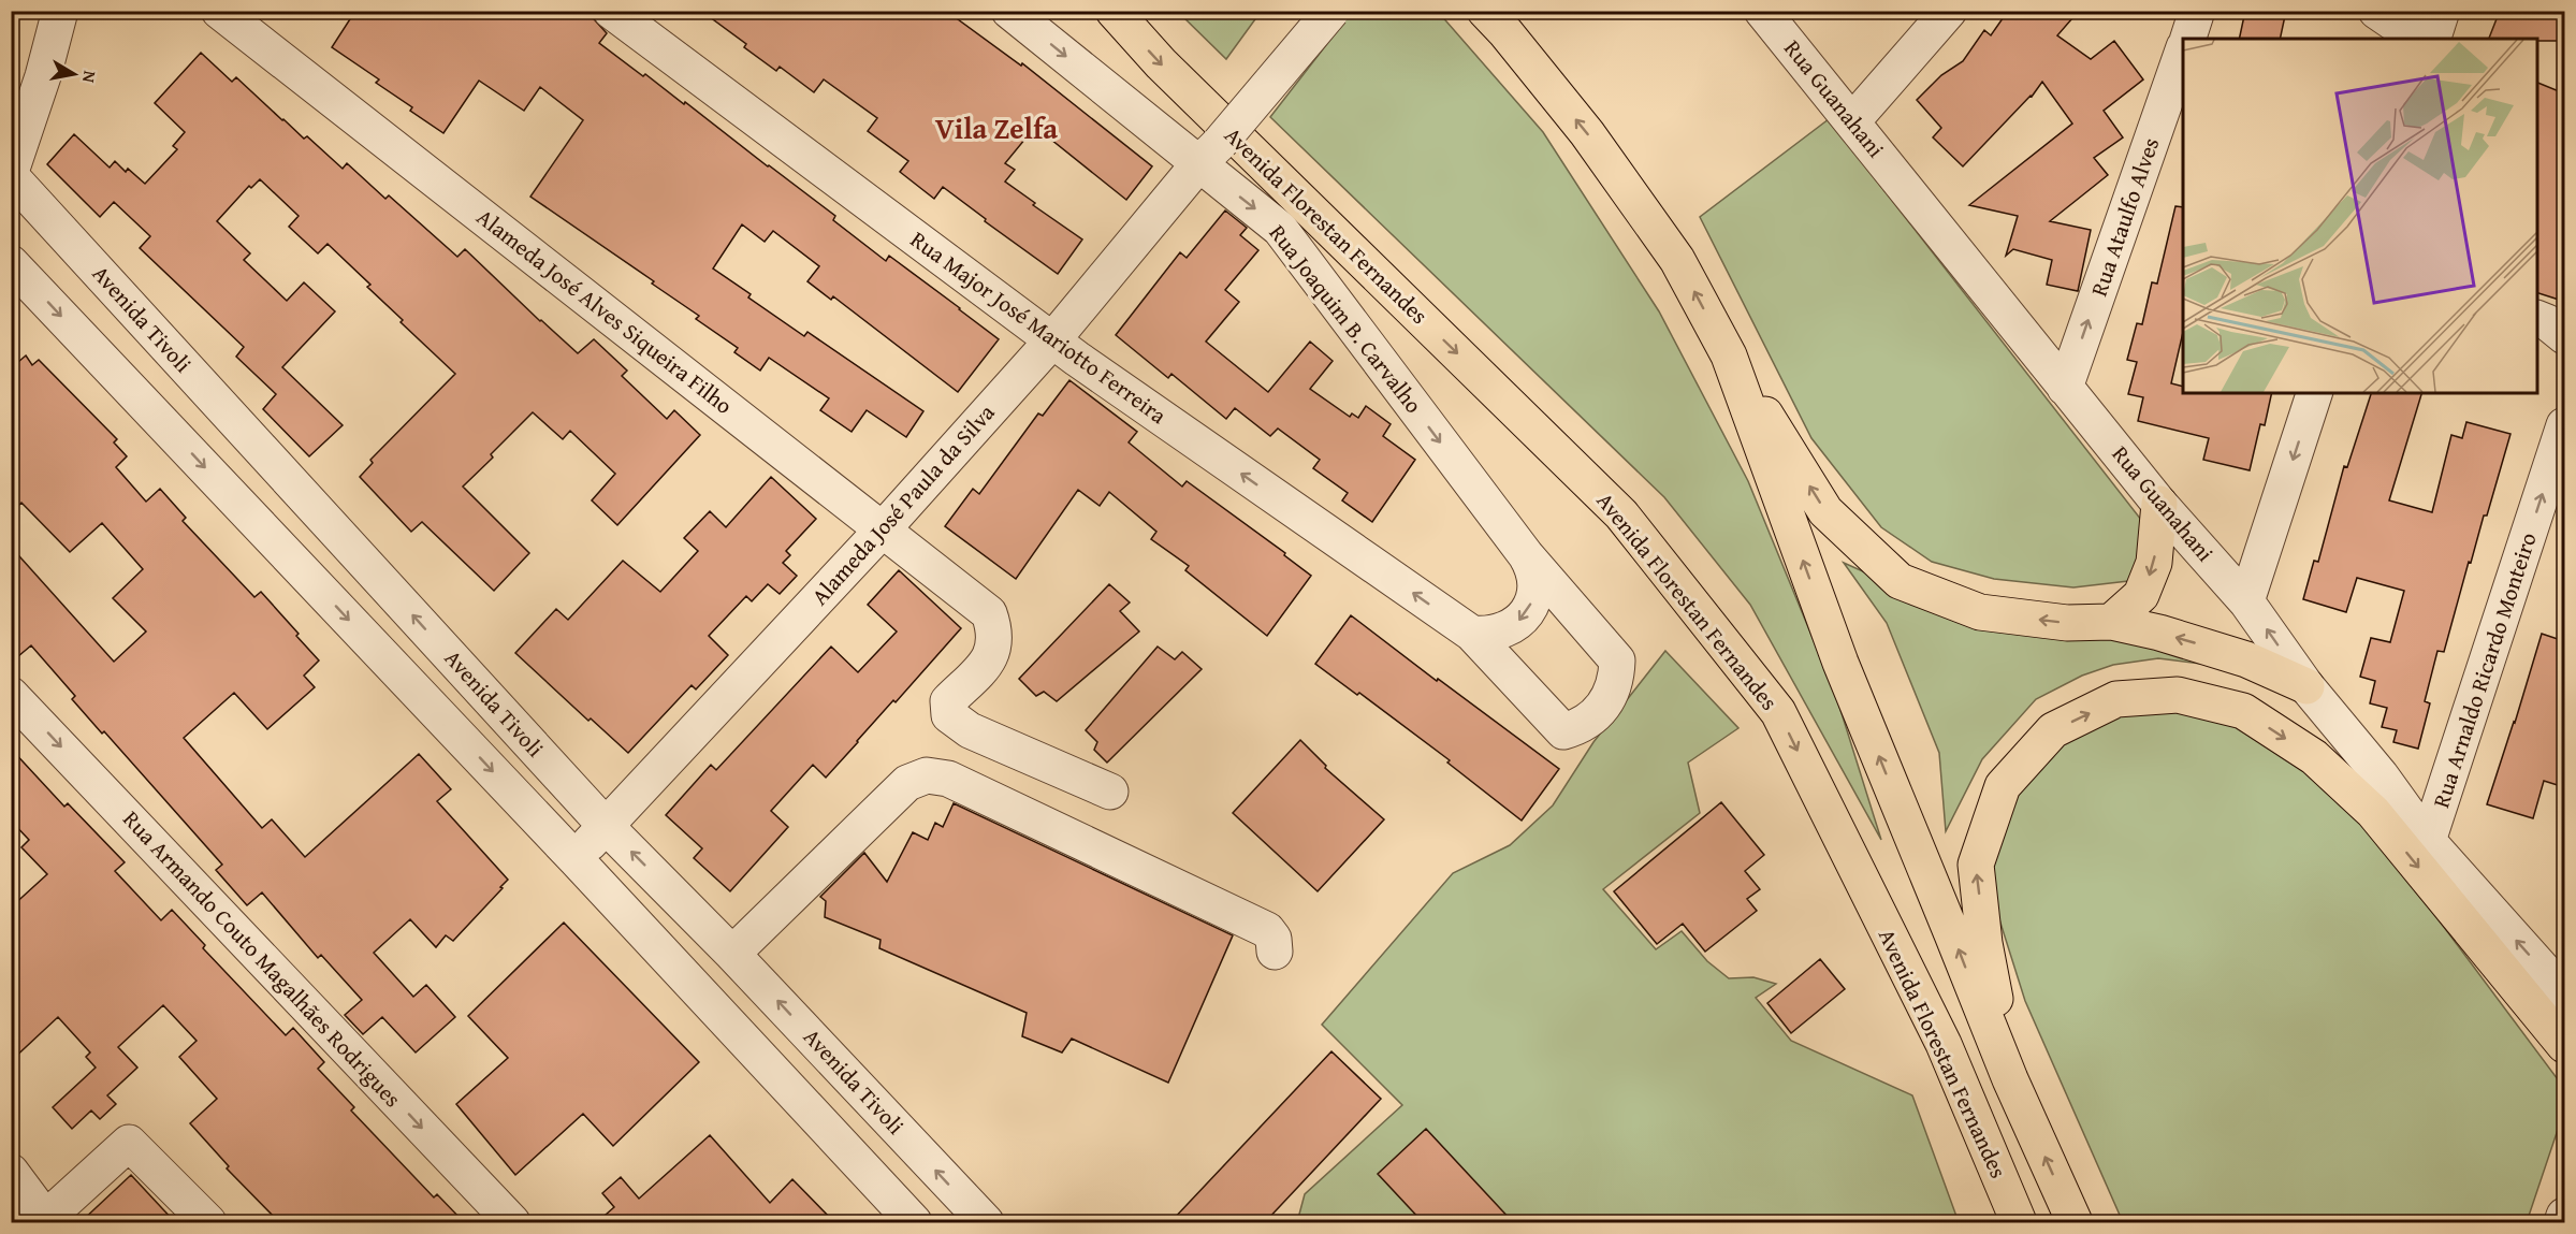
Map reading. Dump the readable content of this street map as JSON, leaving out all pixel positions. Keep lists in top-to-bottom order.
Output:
{
  "streets": {
    "highway": ["Avenida Florestan Fernandes"],
    "street": [
      "Rua Guanahani",
      "Rua Ataulfo Alves",
      "Alameda José Alves Siqueira Filho",
      "Avenida Tivoli",
      "Rua Joaquim B. Carvalho",
      "Rua Major José Mariotto Ferreira",
      "Alameda José Paula da Silva",
      "Rua Arnaldo Ricardo Monteiro",
      "Rua Armando Couto Magalhães Rodrigues"
    ]
  },
  "crossings": [
    ["Rua Guanahani", "Rua Ataulfo Alves"],
    ["Rua Guanahani", "Rua Arnaldo Ricardo Monteiro"],
    ["Alameda José Alves Siqueira Filho", "Alameda José Paula da Silva"],
    ["Avenida Tivoli", "Alameda José Paula da Silva"],
    ["Rua Joaquim B. Carvalho", "Rua Major José Mariotto Ferreira"],
    ["Rua Joaquim B. Carvalho", "Alameda José Paula da Silva"],
    ["Rua Major José Mariotto Ferreira", "Alameda José Paula da Silva"]
  ],
  "one_way": ["Rua Joaquim B. Carvalho", "Rua Major José Mariotto Ferreira", "Rua Armando Couto Magalhães Rodrigues"],
  "districts": ["Vila Zelfa"],
  "north": "right"
}
